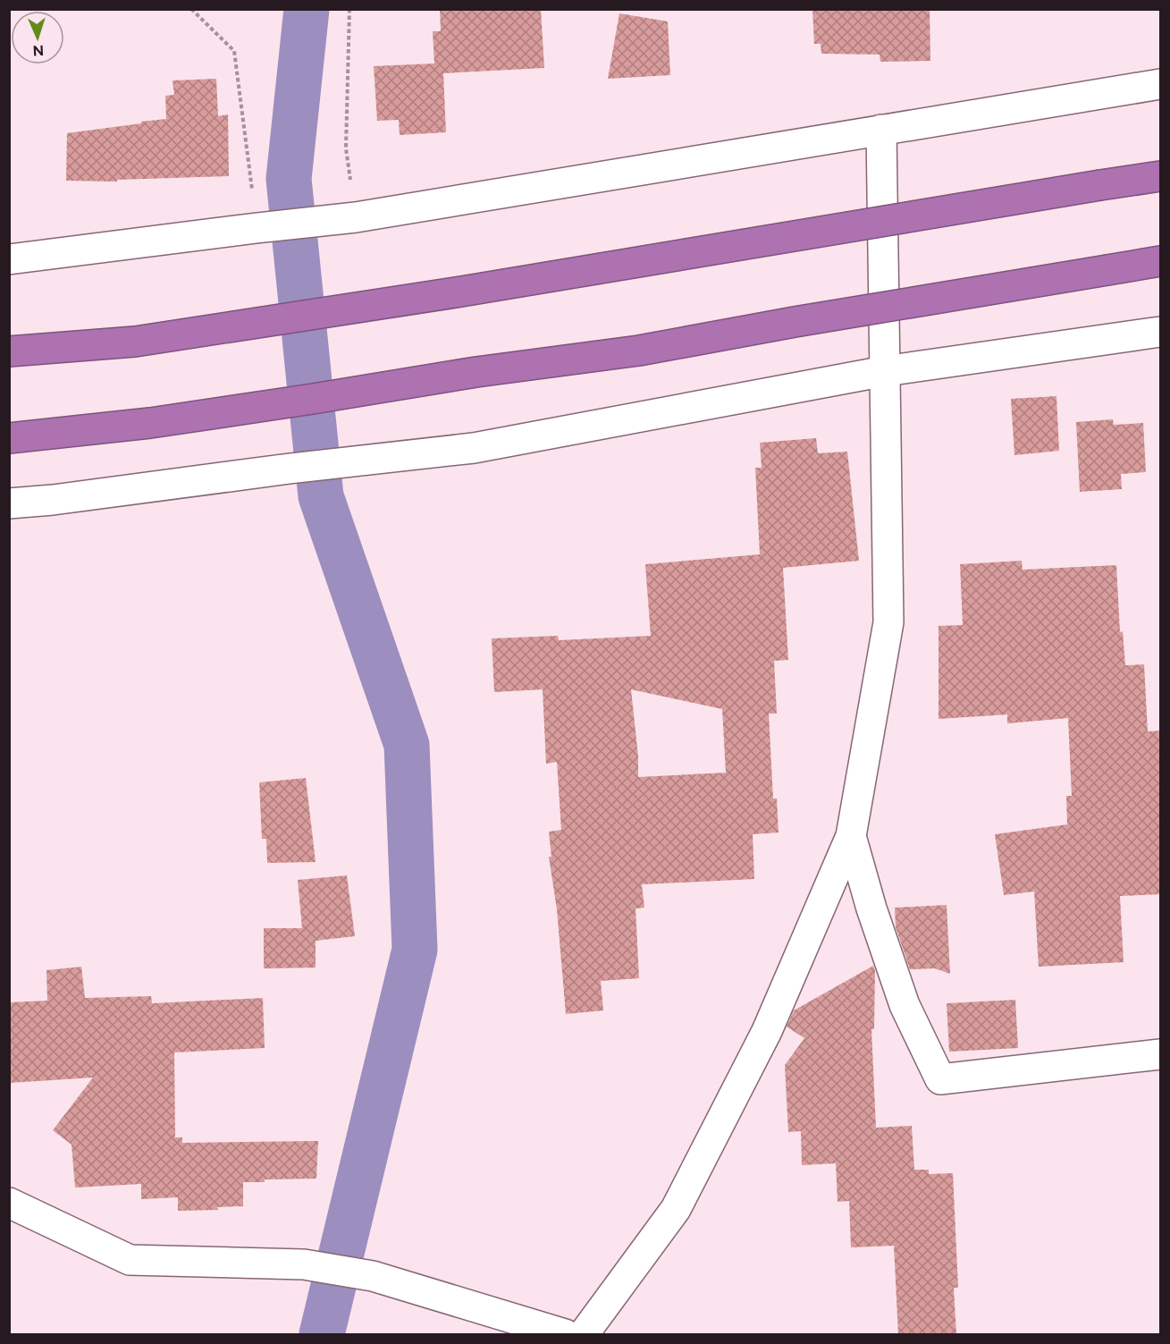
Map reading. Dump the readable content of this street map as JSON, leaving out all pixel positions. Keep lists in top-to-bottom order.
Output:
{
  "north": "bottom"
}
